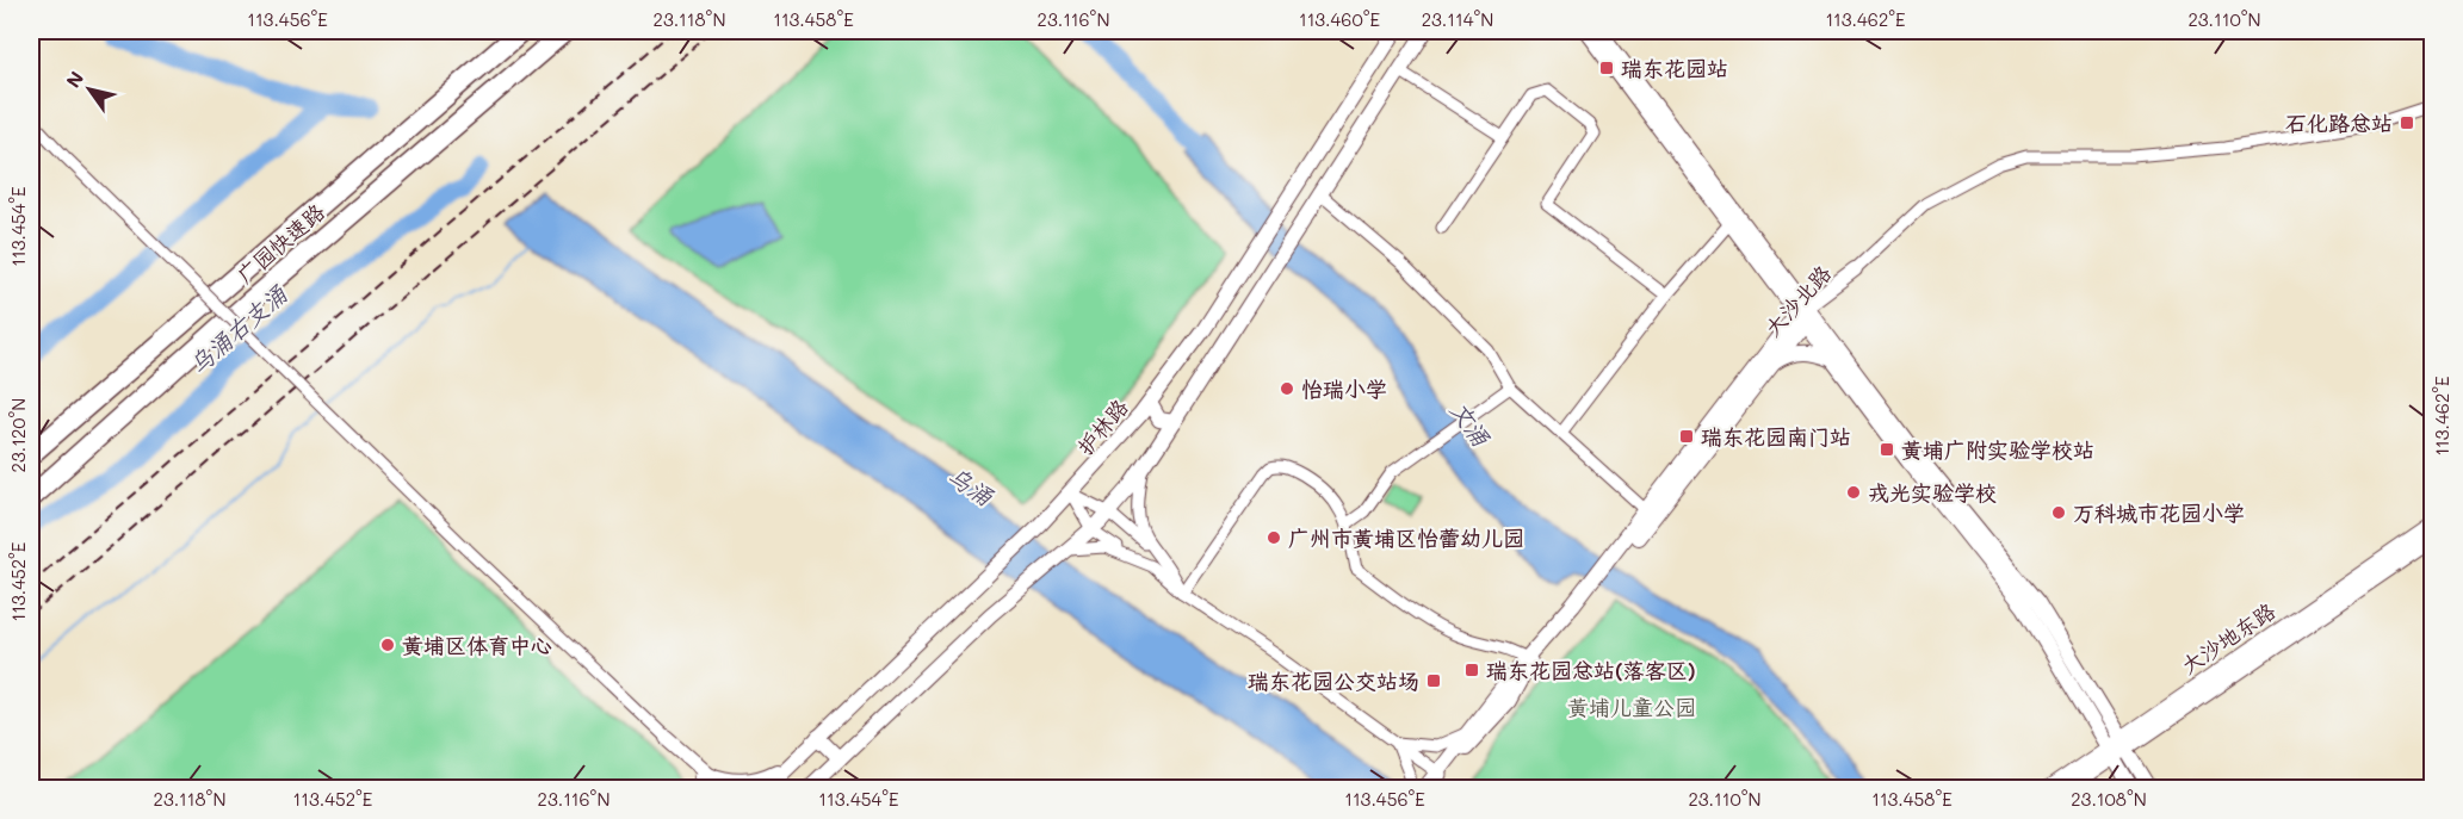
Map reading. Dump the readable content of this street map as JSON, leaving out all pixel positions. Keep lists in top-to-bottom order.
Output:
{
  "streets": {
    "highway": ["广园快速路"],
    "main road": ["大沙北路", "护林路", "大沙地东路"]
  },
  "water": ["乌涌右支涌", "文涌", "乌涌"],
  "parks": ["黄埔儿童公园"],
  "places": {
    "transit": [
      "瑞东花园站",
      "石化路总站",
      "瑞东花园南门站",
      "黄埔广附实验学校站",
      "瑞东花园总站(落客区)",
      "瑞东花园公交站场"
    ],
    "other": [
      "怡瑞小学",
      "戎光实验学校",
      "万科城市花园小学",
      "广州市黄埔区怡蕾幼儿园",
      "黄埔区体育中心"
    ]
  },
  "north": "top left",
  "coordinates": [
    "113.456°E",
    "23.118°N",
    "113.458°E",
    "23.116°N",
    "113.460°E",
    "23.114°N",
    "113.462°E",
    "23.110°N",
    "113.454°E",
    "23.120°N",
    "113.452°E",
    "23.108°N"
  ]
}
